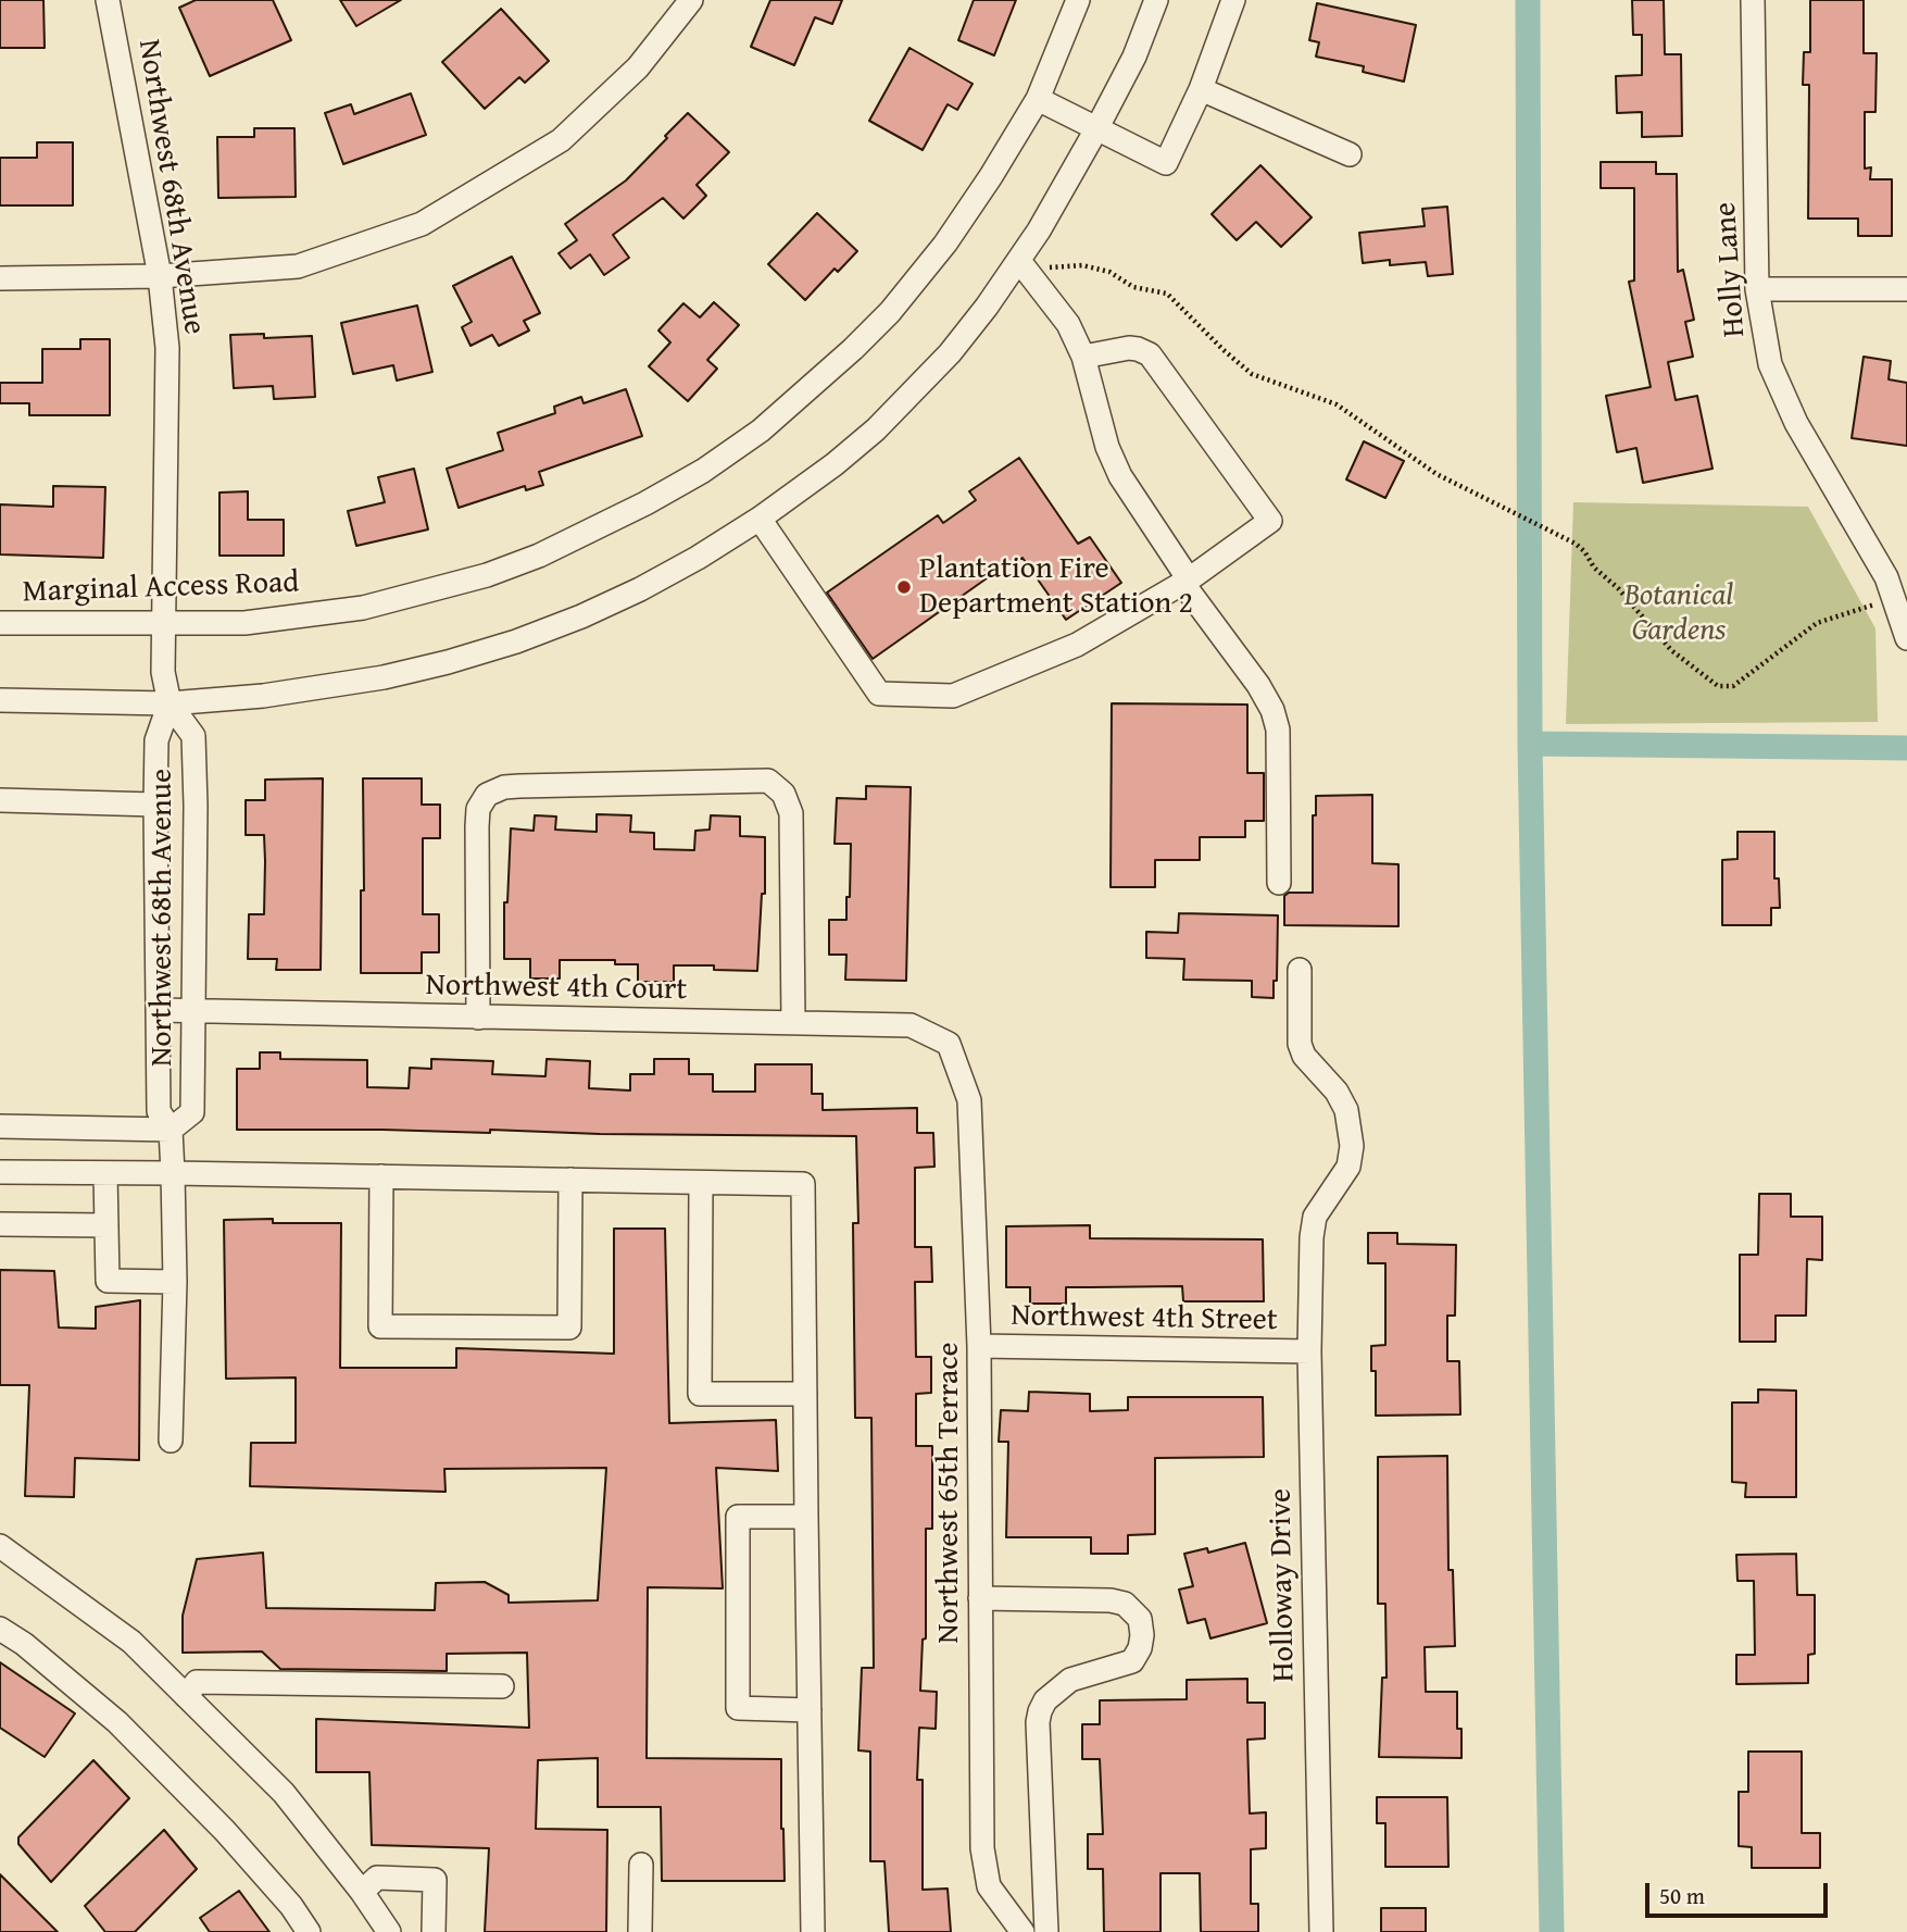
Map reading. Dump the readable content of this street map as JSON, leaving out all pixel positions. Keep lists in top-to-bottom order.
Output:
{
  "streets": {
    "street": [
      "Northwest 68th Avenue",
      "Holly Lane",
      "Marginal Access Road",
      "Northwest 4th Court",
      "Northwest 4th Street",
      "Northwest 65th Terrace",
      "Holloway Drive"
    ]
  },
  "crossings": [
    ["Northwest 68th Avenue", "Marginal Access Road"],
    ["Northwest 68th Avenue", "Northwest 4th Court"],
    ["Northwest 4th Court", "Northwest 65th Terrace"],
    ["Northwest 4th Street", "Northwest 65th Terrace"],
    ["Northwest 4th Street", "Holloway Drive"]
  ],
  "parks": ["Botanical Gardens"],
  "places": ["Plantation Fire Department Station 2"],
  "scale_bar": "50 m"
}
